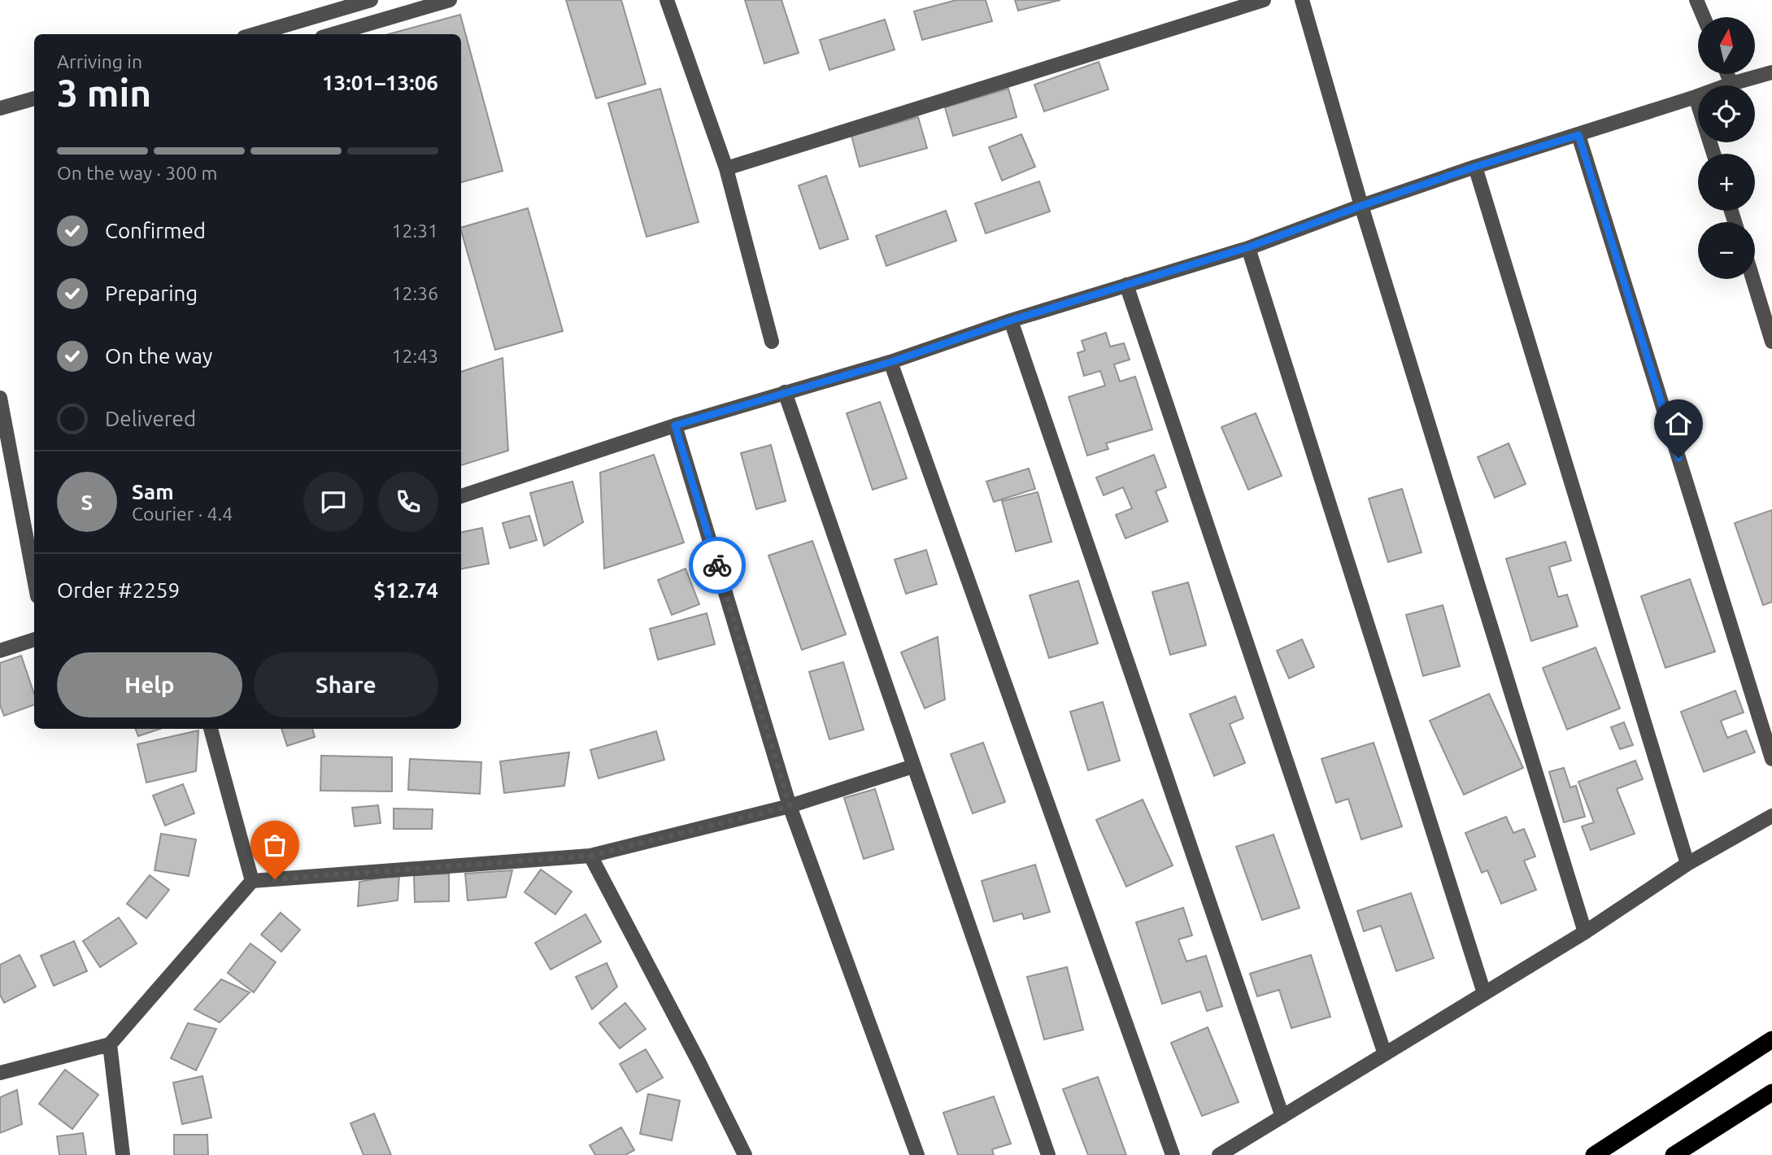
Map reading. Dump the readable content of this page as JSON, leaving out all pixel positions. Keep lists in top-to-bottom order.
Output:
{
  "north": "top",
  "page": {
    "map_buttons": ["+", "−"],
    "heading": ["3 min", "Arriving in", "13:01–13:06"],
    "panel": [
      "Sam",
      "Courier · 4.4",
      "Order #2259",
      "$12.74"
    ],
    "bar": "On the way · 300 m",
    "list": [
      ["Confirmed", "12:31"],
      ["Preparing", "12:36"],
      ["On the way", "12:43"],
      "Delivered"
    ],
    "round": "S",
    "buttons": ["Help", "Share"]
  }
}
